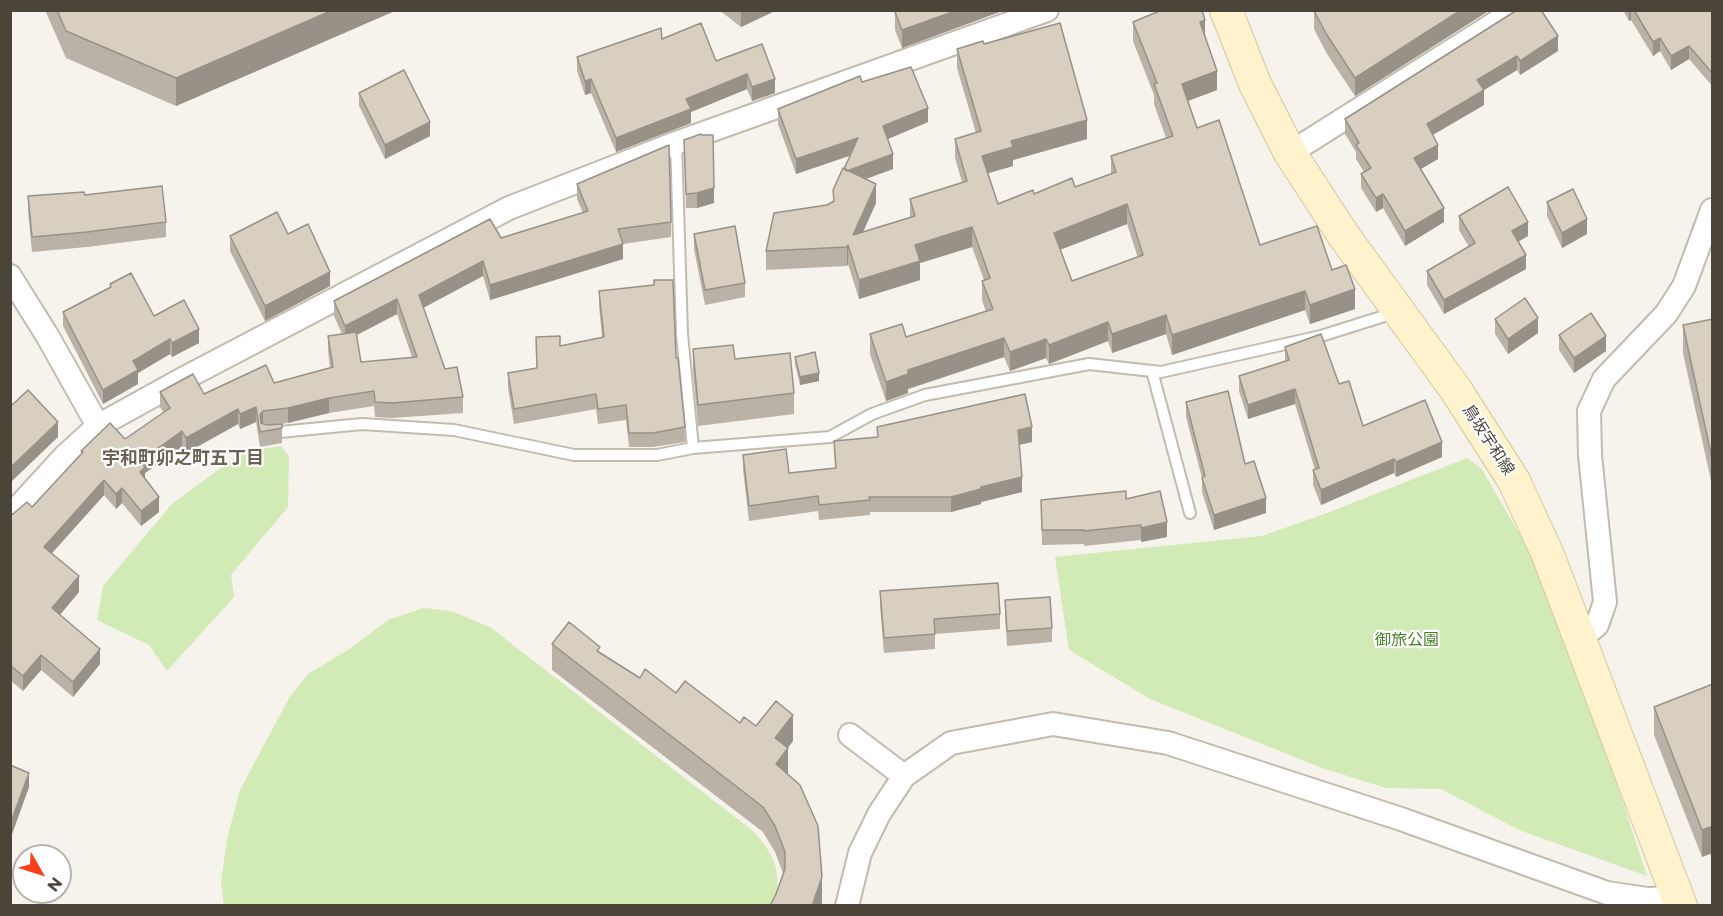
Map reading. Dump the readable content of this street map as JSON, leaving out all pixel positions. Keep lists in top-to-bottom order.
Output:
{
  "streets": {
    "main road": ["鳥坂宇和線"]
  },
  "districts": ["宇和町卯之町五丁目"],
  "parks": ["御旅公園"],
  "north": "bottom right"
}
